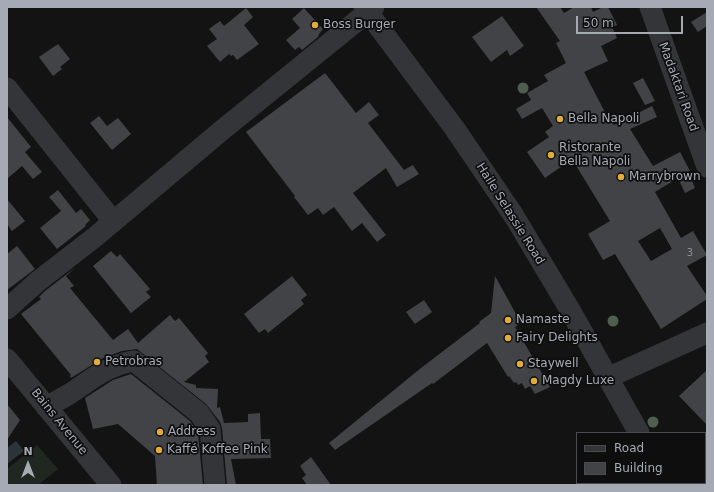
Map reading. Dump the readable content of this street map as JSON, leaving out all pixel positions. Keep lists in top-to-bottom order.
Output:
{
  "streets": {
    "street": ["Madaktari Road", "Haile Selassie Road", "Bains Avenue"]
  },
  "places": [
    "Boss Burger",
    "Bella Napoli",
    "Ristorante Bella Napoli",
    "Marrybrown",
    "Namaste",
    "Fairy Delights",
    "Petrobras",
    "Staywell",
    "Magdy Luxe",
    "Address",
    "Kaffé Koffee Pink"
  ],
  "house_numbers": ["3"],
  "legend": ["Road", "Building"],
  "scale_bar": "50 m",
  "north": "top"
}
